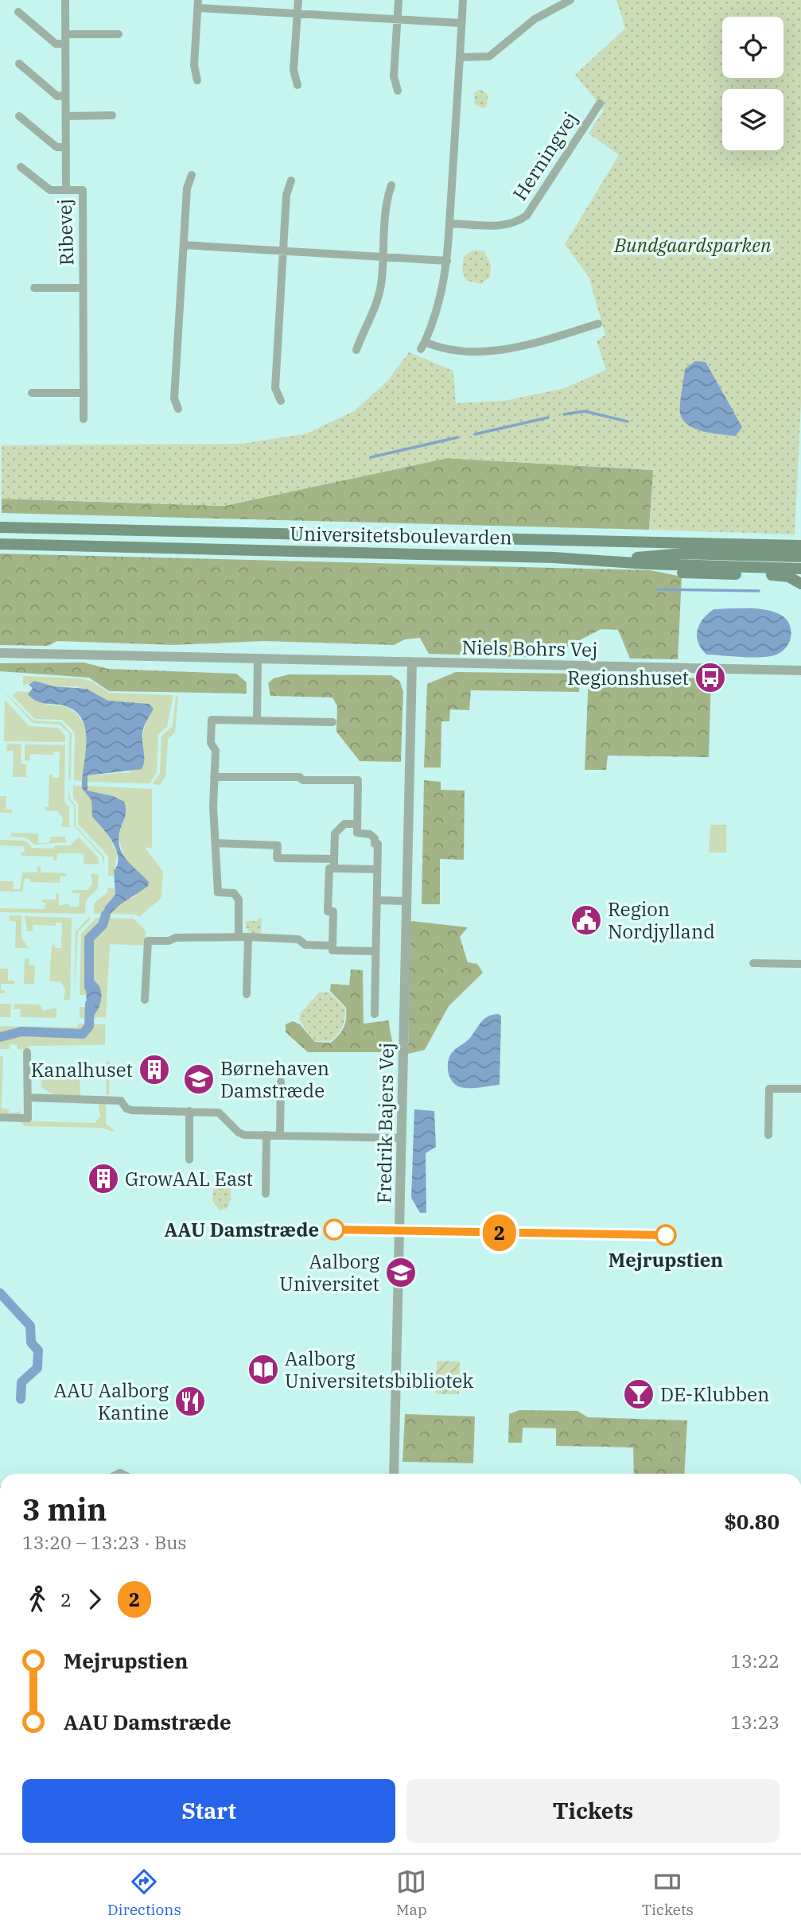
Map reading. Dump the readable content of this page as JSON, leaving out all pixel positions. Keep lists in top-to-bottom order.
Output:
{
  "streets": {
    "main road": ["Universitetsboulevarden"],
    "street": [
      "Herningvej",
      "Ribevej",
      "Niels Bohrs Vej",
      "Fredrik Bajers Vej"
    ]
  },
  "crossings": [
    ["Niels Bohrs Vej", "Fredrik Bajers Vej"]
  ],
  "parks": ["Bundgaardsparken"],
  "places": {
    "bus stop": ["Regionshuset"],
    "public building": ["Region Nordjylland"],
    "building": ["Kanalhuset", "GrowAAL East"],
    "school or university": ["Børnehaven Damstræde", "Aalborg Universitet"],
    "other": ["AAU Damstræde", "Mejrupstien"],
    "library": ["Aalborg Universitetsbibliotek"],
    "bar": ["DE-Klubben"],
    "restaurant": ["AAU Aalborg Kantine"]
  },
  "lines": ["bus line 2"],
  "page": {
    "on_map": "2",
    "heading": ["3 min", "13:20 – 13:23 · Bus", "$0.80"],
    "legs": ["2", "2"],
    "list": [
      {
        "name": "Mejrupstien",
        "value": "13:22"
      },
      {
        "name": "AAU Damstræde",
        "value": "13:23"
      }
    ],
    "buttons": ["Start", "Tickets"],
    "tabs": ["Directions", "Map", "Tickets"]
  }
}
